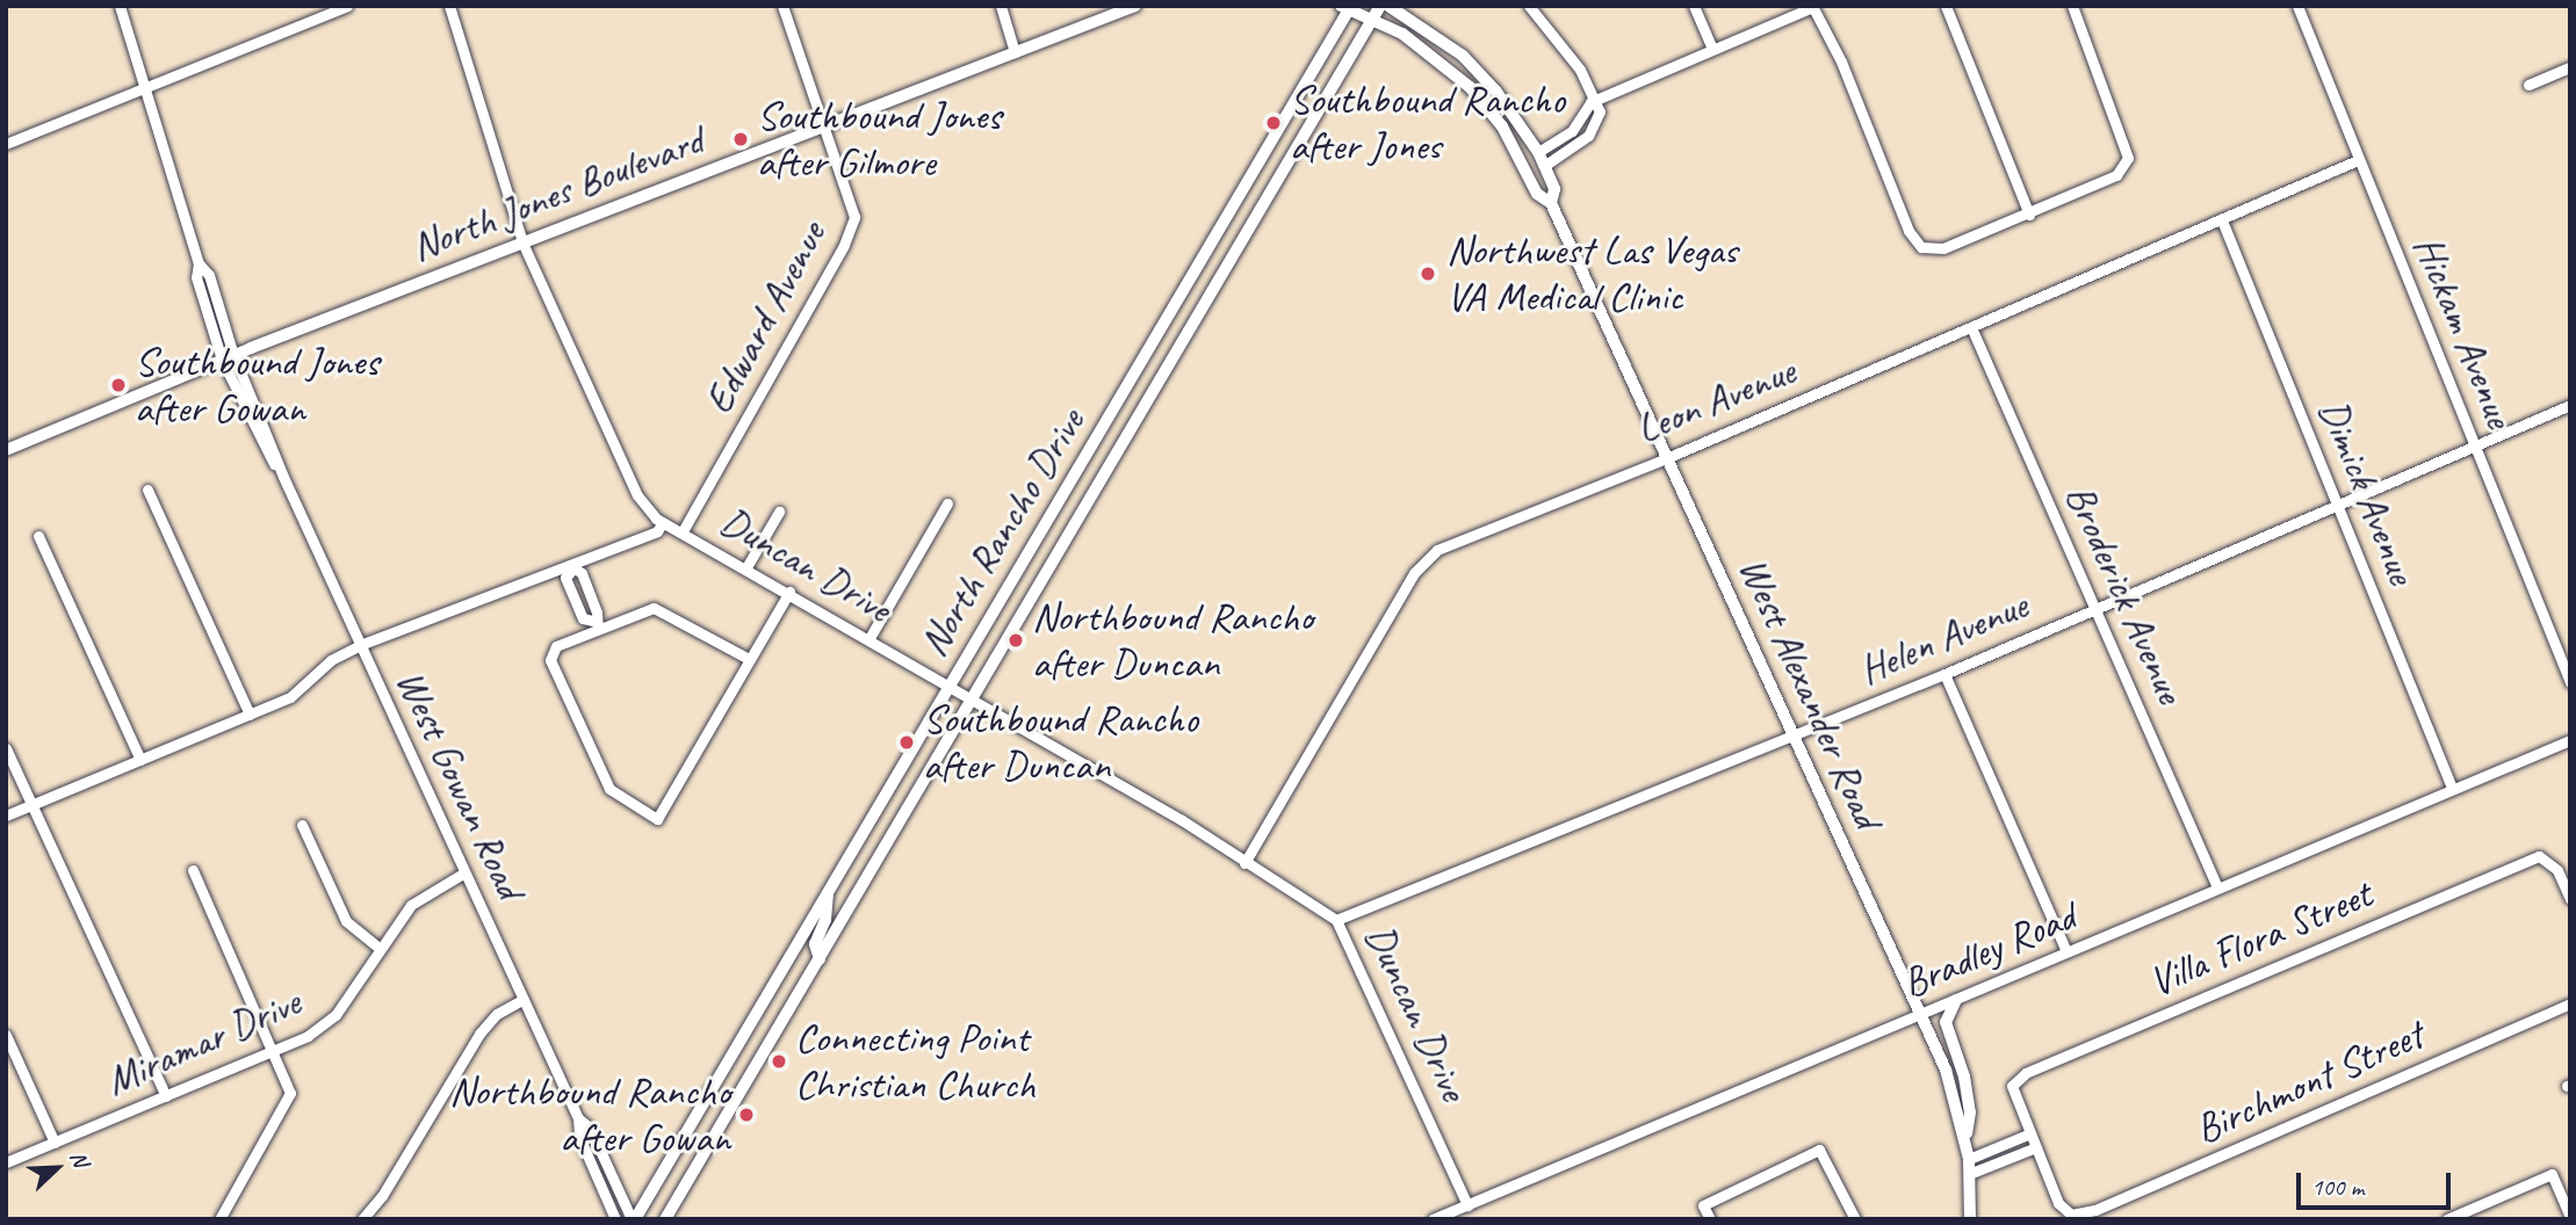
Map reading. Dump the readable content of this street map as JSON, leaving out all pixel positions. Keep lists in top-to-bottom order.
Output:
{
  "streets": {
    "main road": ["North Jones Boulevard", "North Rancho Drive", "West Alexander Road"],
    "street": [
      "Edward Avenue",
      "Hickam Avenue",
      "Leon Avenue",
      "Dimick Avenue",
      "Duncan Drive",
      "Broderick Avenue",
      "Helen Avenue",
      "West Gowan Road",
      "Villa Flora Street",
      "Bradley Road",
      "Miramar Drive",
      "Birchmont Street"
    ]
  },
  "crossings": [
    ["North Jones Boulevard", "Edward Avenue"],
    ["North Jones Boulevard", "Duncan Drive"],
    ["North Jones Boulevard", "West Gowan Road"],
    ["Edward Avenue", "Duncan Drive"],
    ["Hickam Avenue", "Leon Avenue"],
    ["Hickam Avenue", "Helen Avenue"],
    ["Leon Avenue", "Dimick Avenue"],
    ["Leon Avenue", "Duncan Drive"],
    ["Leon Avenue", "Broderick Avenue"],
    ["Leon Avenue", "West Alexander Road"],
    ["Dimick Avenue", "Helen Avenue"],
    ["Dimick Avenue", "Bradley Road"],
    ["North Rancho Drive", "Duncan Drive"],
    ["North Rancho Drive", "West Alexander Road"],
    ["North Rancho Drive", "West Gowan Road"],
    ["Duncan Drive", "Helen Avenue"],
    ["Duncan Drive", "Bradley Road"],
    ["Broderick Avenue", "Helen Avenue"],
    ["Broderick Avenue", "Bradley Road"],
    ["Helen Avenue", "West Alexander Road"],
    ["West Alexander Road", "Bradley Road"],
    ["West Gowan Road", "Miramar Drive"]
  ],
  "places": [
    "Southbound Rancho after Jones",
    "Southbound Jones after Gilmore",
    "Northwest Las Vegas VA Medical Clinic",
    "Southbound Jones after Gowan",
    "Northbound Rancho after Duncan",
    "Southbound Rancho after Duncan",
    "Connecting Point Christian Church",
    "Northbound Rancho after Gowan"
  ],
  "scale_bar": "100 m",
  "north": "top right"
}
